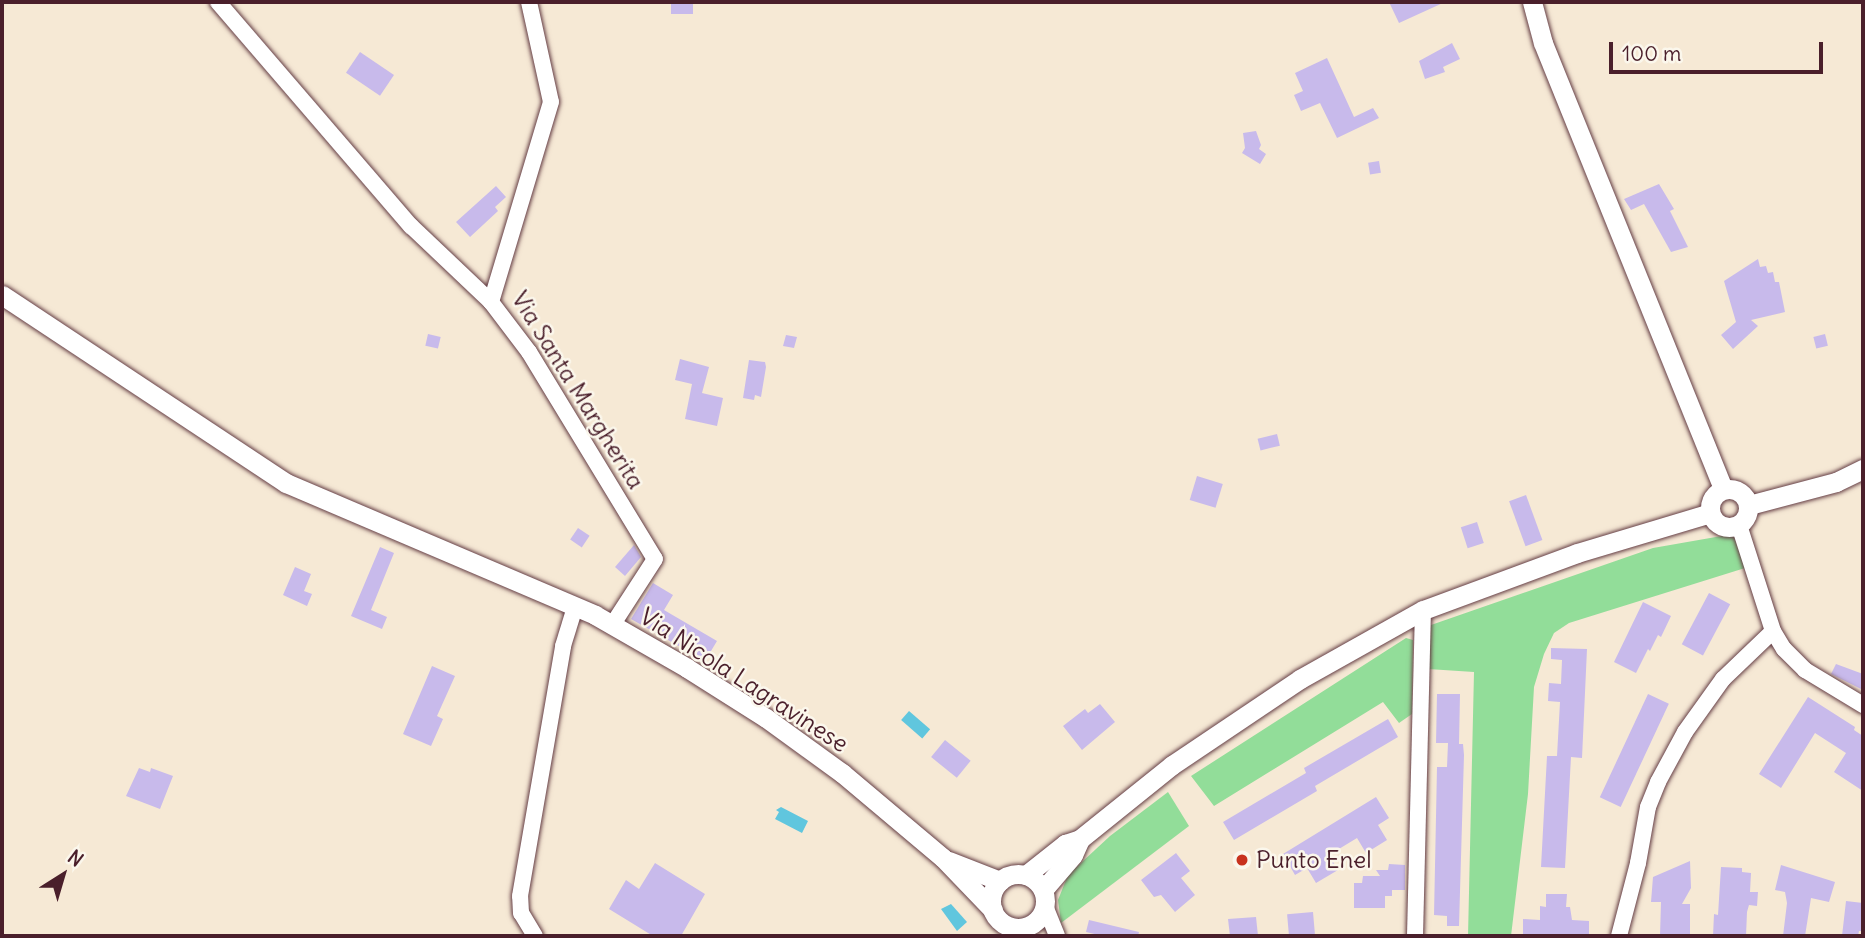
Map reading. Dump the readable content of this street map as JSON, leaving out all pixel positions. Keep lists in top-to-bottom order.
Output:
{
  "streets": {
    "street": ["Via Santa Margherita", "Via Nicola Lagravinese"]
  },
  "crossings": [
    ["Via Santa Margherita", "Via Nicola Lagravinese"]
  ],
  "places": ["Punto Enel"],
  "scale_bar": "100 m",
  "north": "top right"
}
